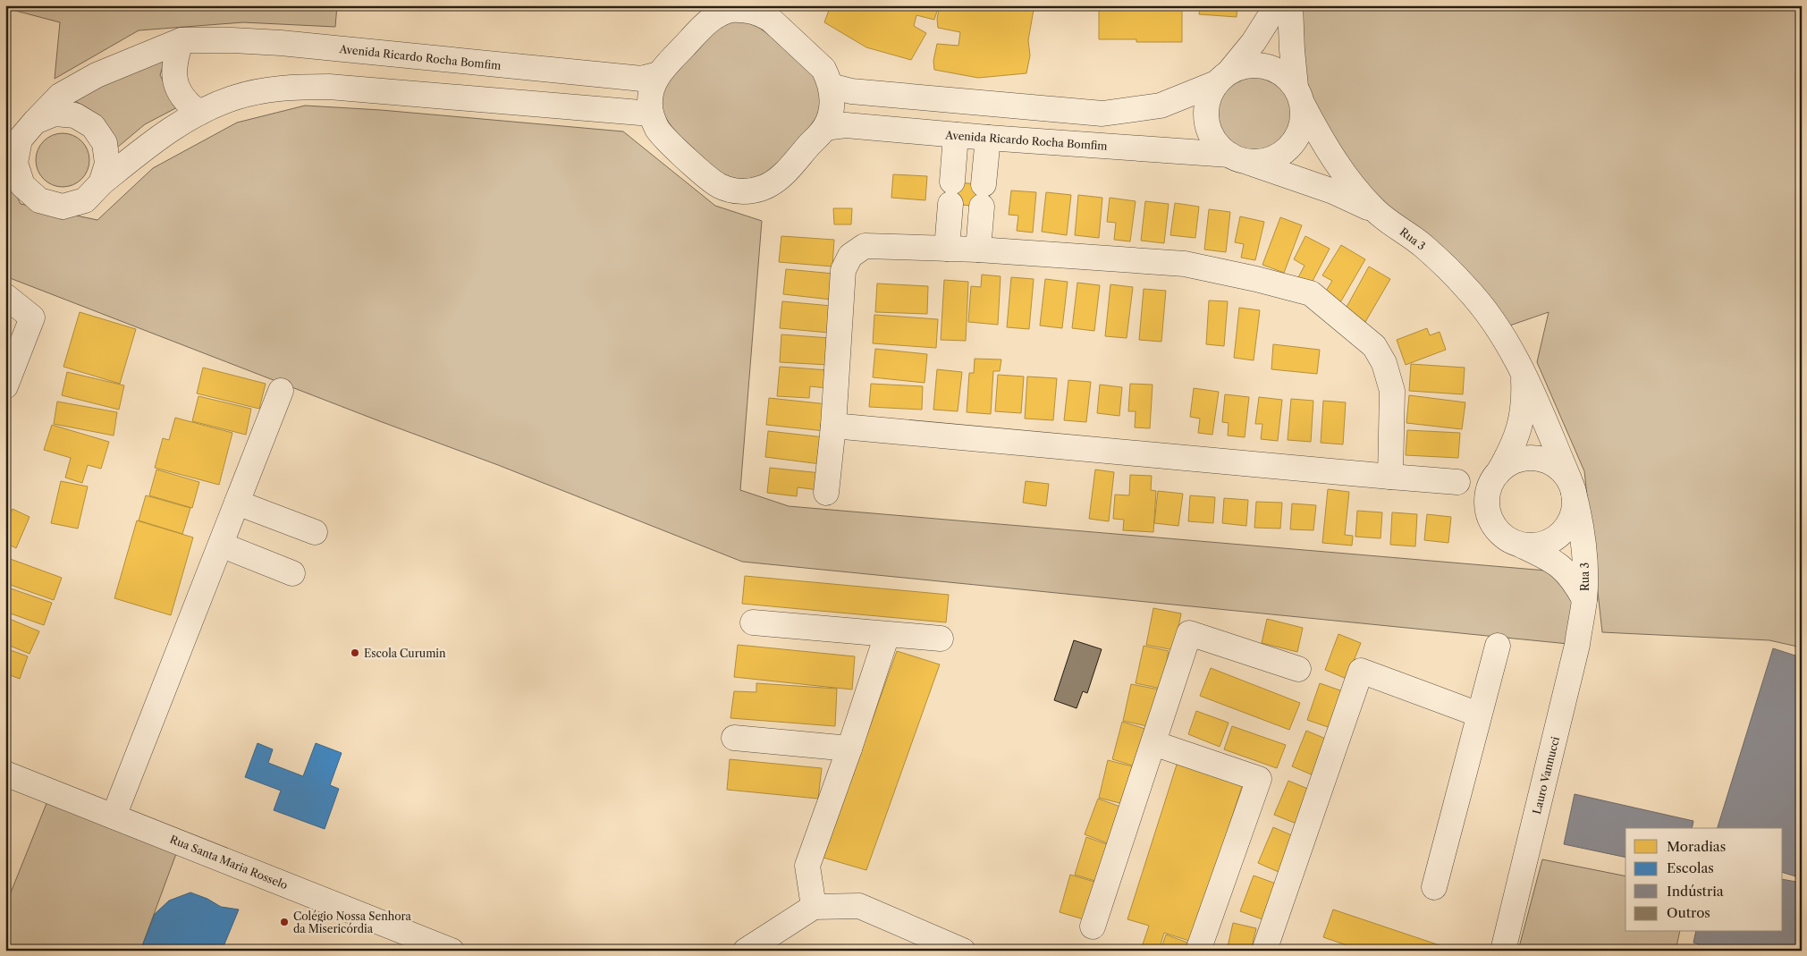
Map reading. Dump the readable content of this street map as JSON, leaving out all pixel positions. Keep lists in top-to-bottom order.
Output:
{
  "streets": {
    "street": [
      "Avenida Ricardo Rocha Bomfim",
      "Rua 3",
      "Lauro Vannucci",
      "Rua Santa Maria Rosselo"
    ]
  },
  "crossings": [
    ["Avenida Ricardo Rocha Bomfim", "Rua 3"],
    ["Rua 3", "Lauro Vannucci"]
  ],
  "places": ["Escola Curumin", "Colégio Nossa Senhora da Misericórdia"],
  "legend": [
    "Moradias",
    "Escolas",
    "Indústria",
    "Outros"
  ]
}
